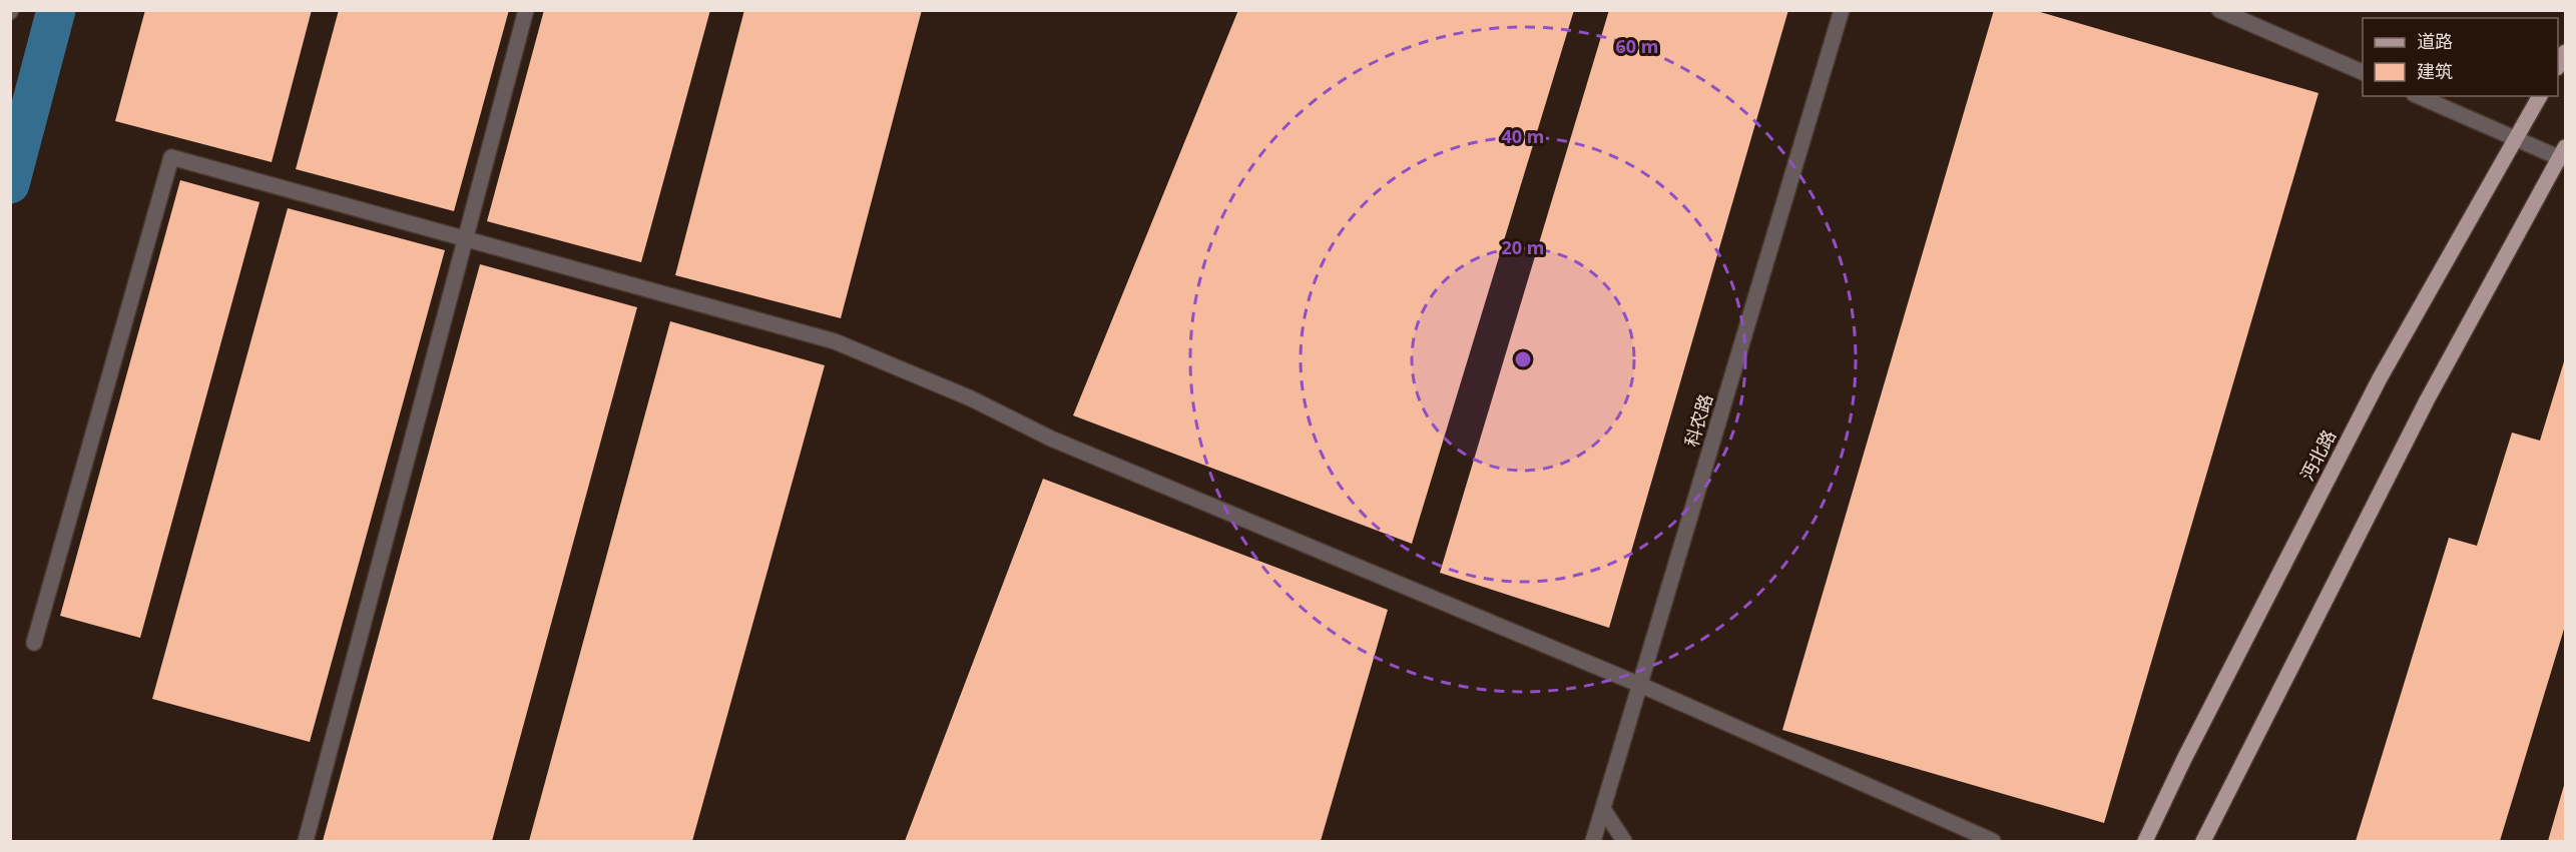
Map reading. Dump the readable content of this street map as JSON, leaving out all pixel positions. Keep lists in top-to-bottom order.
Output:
{
  "streets": {
    "main road": ["沔北路"],
    "street": ["科农路"]
  },
  "legend": ["道路", "建筑"],
  "rings": ["60 m", "40 m", "20 m"]
}
